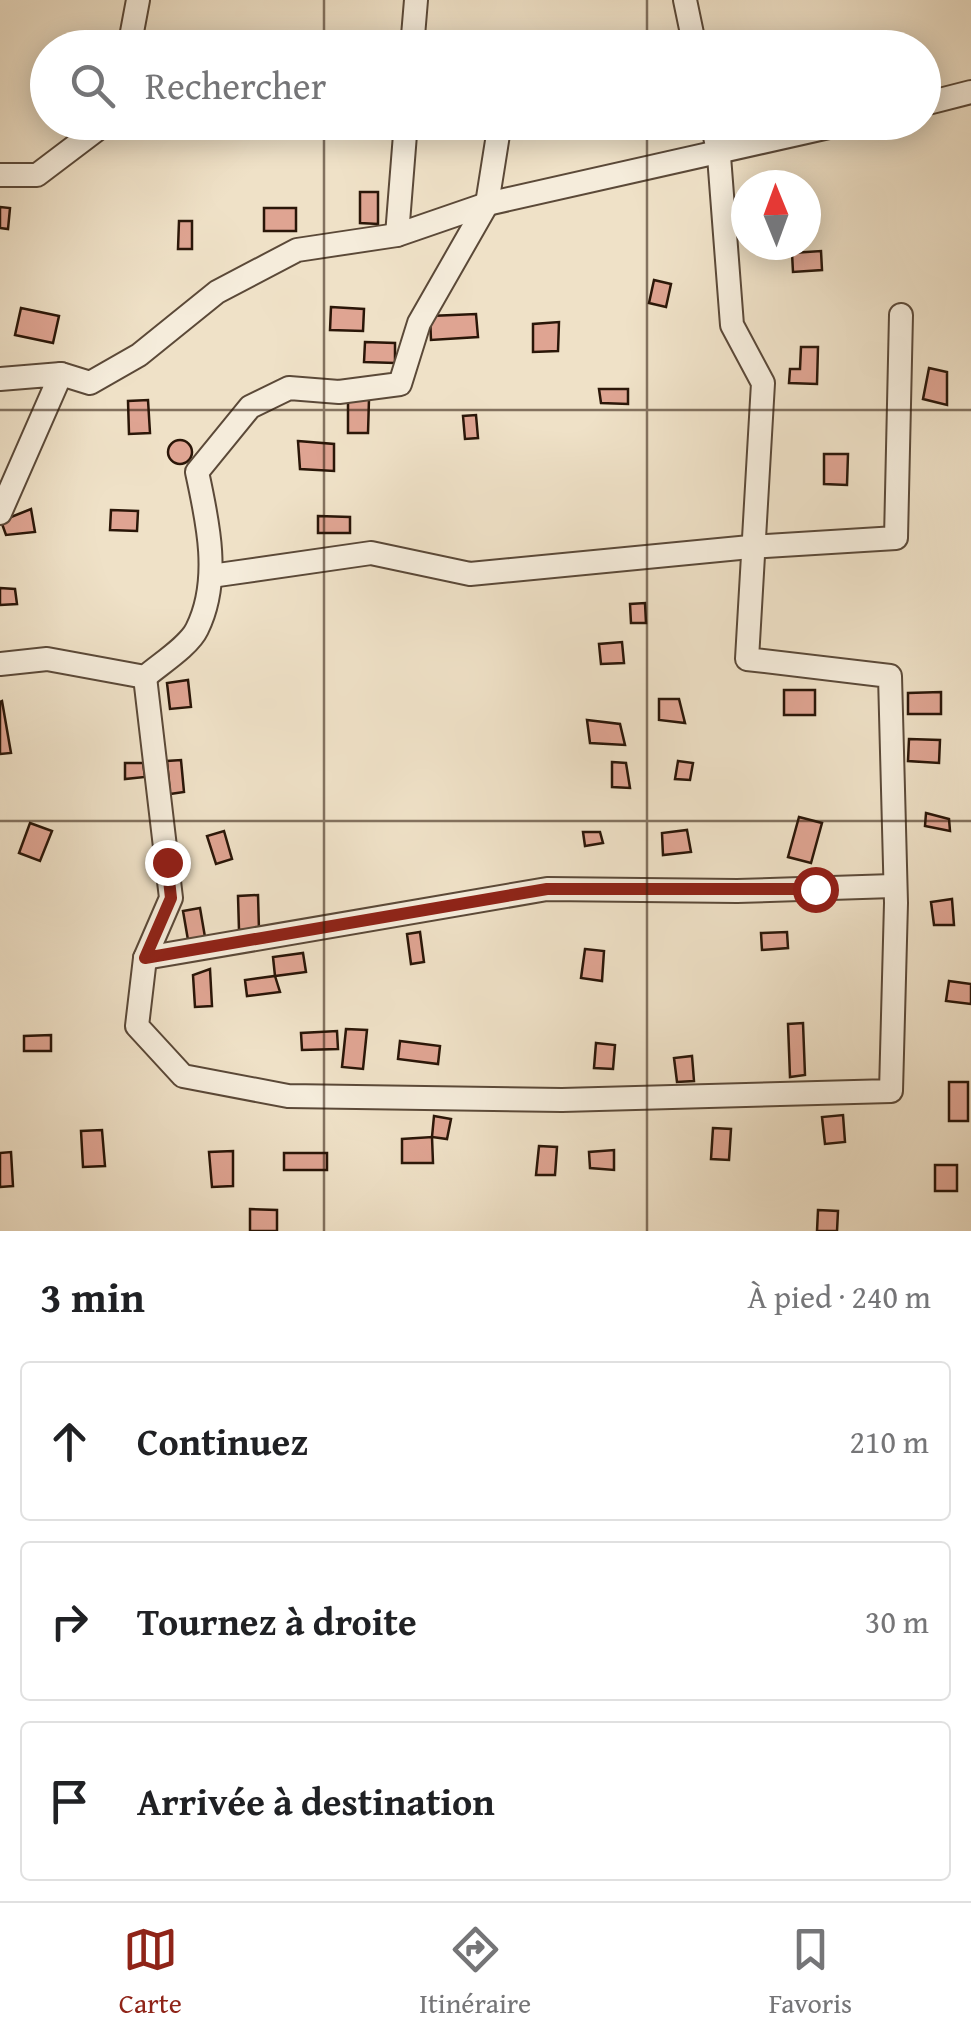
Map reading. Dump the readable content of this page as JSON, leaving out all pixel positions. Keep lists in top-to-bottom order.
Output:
{
  "north": "top",
  "page": {
    "search": "Rechercher",
    "heading": ["3 min", "À pied · 240 m"],
    "list": [
      ["Continuez", "210 m"],
      ["Tournez à droite", "30 m"],
      "Arrivée à destination"
    ],
    "nav": ["Carte", "Itinéraire", "Favoris"]
  }
}
